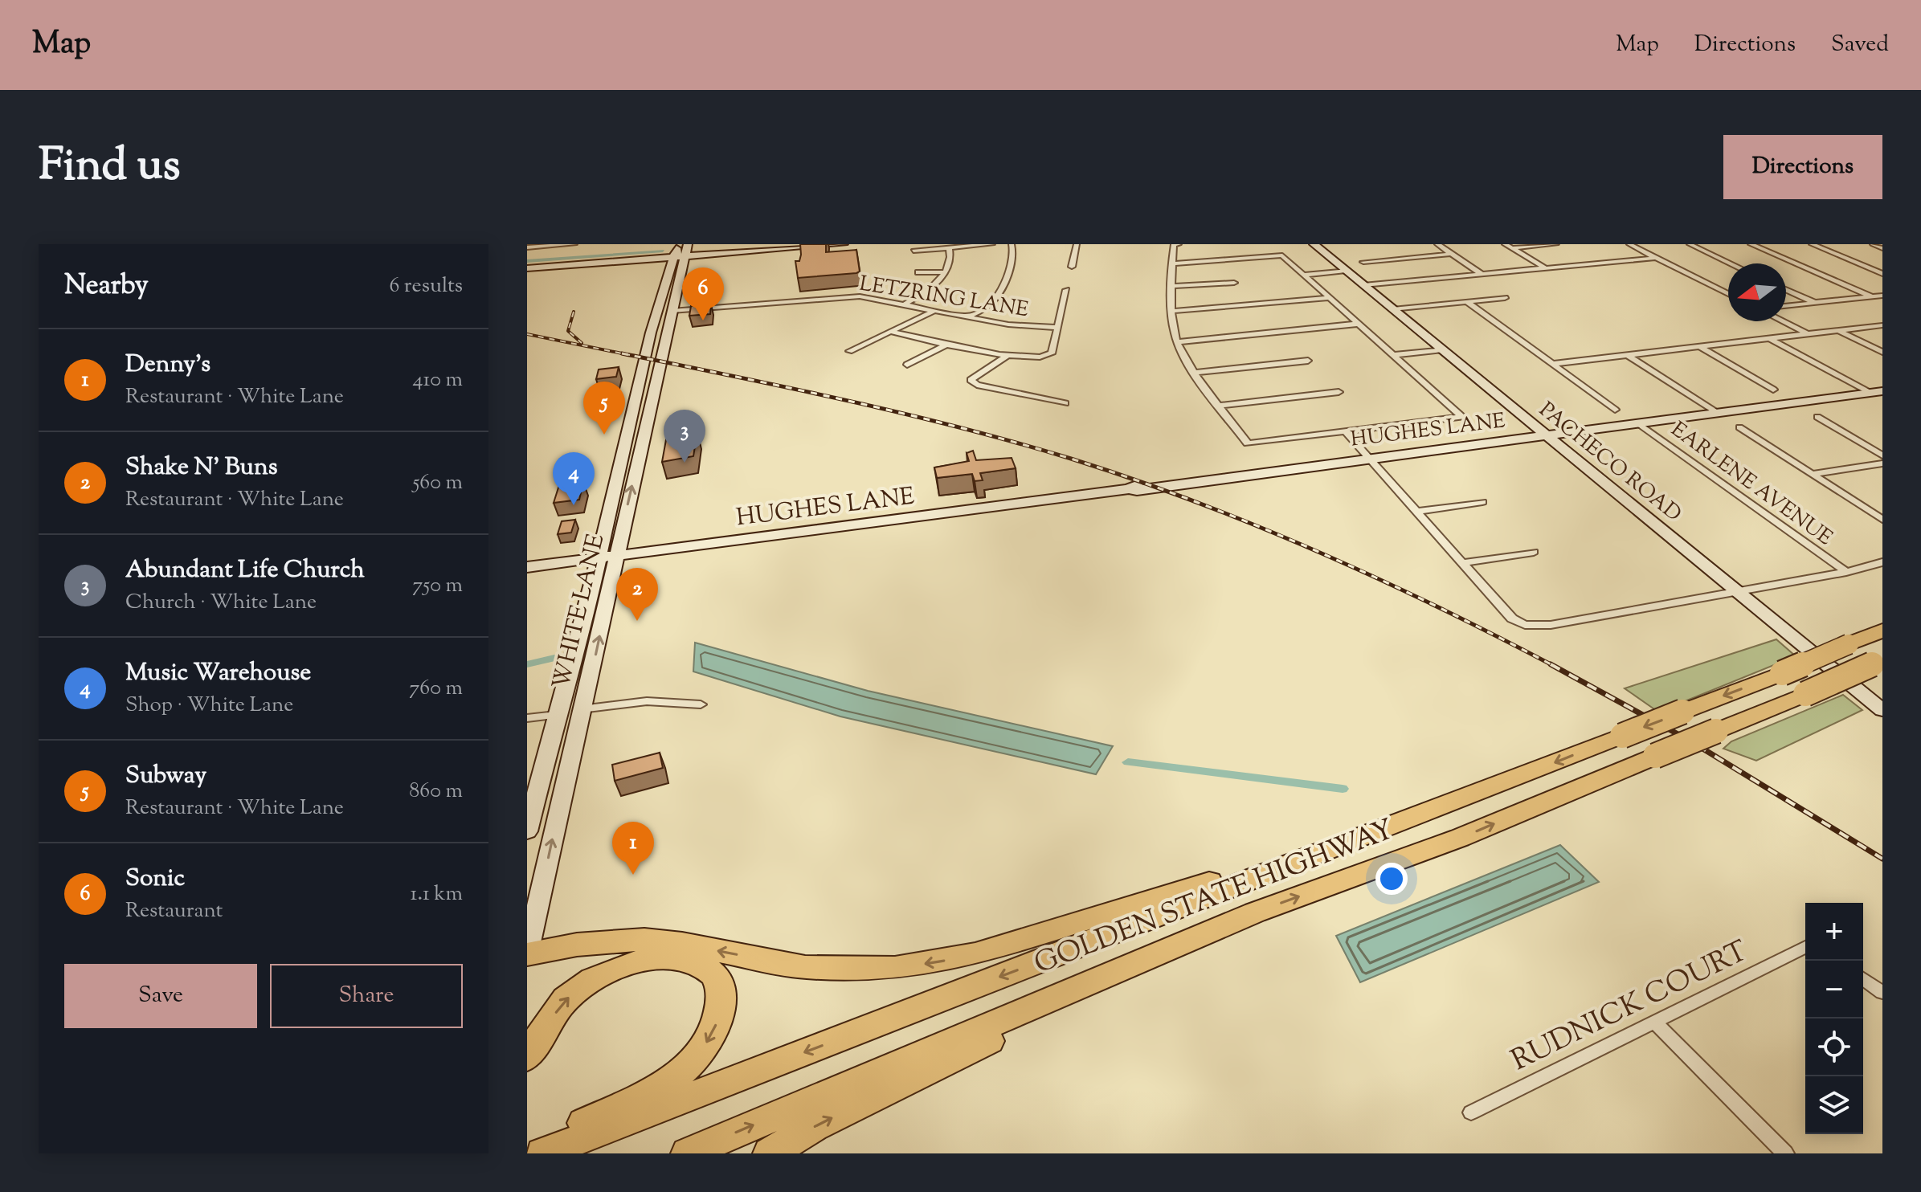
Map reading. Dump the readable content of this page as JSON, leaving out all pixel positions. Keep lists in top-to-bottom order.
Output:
{
  "streets": {
    "highway": ["GOLDEN STATE HIGHWAY"],
    "street": [
      "LETZRING LANE",
      "HUGHES LANE",
      "PACHECO ROAD",
      "EARLENE AVENUE",
      "WHITE LANE",
      "RUDNICK COURT"
    ]
  },
  "crossings": [
    ["LETZRING LANE", "WHITE LANE"],
    ["HUGHES LANE", "PACHECO ROAD"],
    ["HUGHES LANE", "EARLENE AVENUE"],
    ["HUGHES LANE", "WHITE LANE"]
  ],
  "north": "left",
  "page": {
    "header": "Map",
    "nav": ["Map", "Directions", "Saved"],
    "title": "Find us",
    "buttons": [
      "Directions",
      ["Save", "Share"]
    ],
    "heading": ["Nearby", "6 results"],
    "pins": [
      "6",
      "5",
      "3",
      "4",
      "2",
      "1"
    ],
    "list": [
      {
        "mark": "1",
        "name": "Denny's",
        "note": "Restaurant · White Lane",
        "value": "410 m"
      },
      {
        "mark": "2",
        "name": "Shake N' Buns",
        "note": "Restaurant · White Lane",
        "value": "560 m"
      },
      {
        "mark": "3",
        "name": "Abundant Life Church",
        "note": "Church · White Lane",
        "value": "750 m"
      },
      {
        "mark": "4",
        "name": "Music Warehouse",
        "note": "Shop · White Lane",
        "value": "760 m"
      },
      {
        "mark": "5",
        "name": "Subway",
        "note": "Restaurant · White Lane",
        "value": "860 m"
      },
      {
        "mark": "6",
        "name": "Sonic",
        "note": "Restaurant",
        "value": "1.1 km"
      }
    ],
    "map_buttons": ["+", "−"]
  }
}
